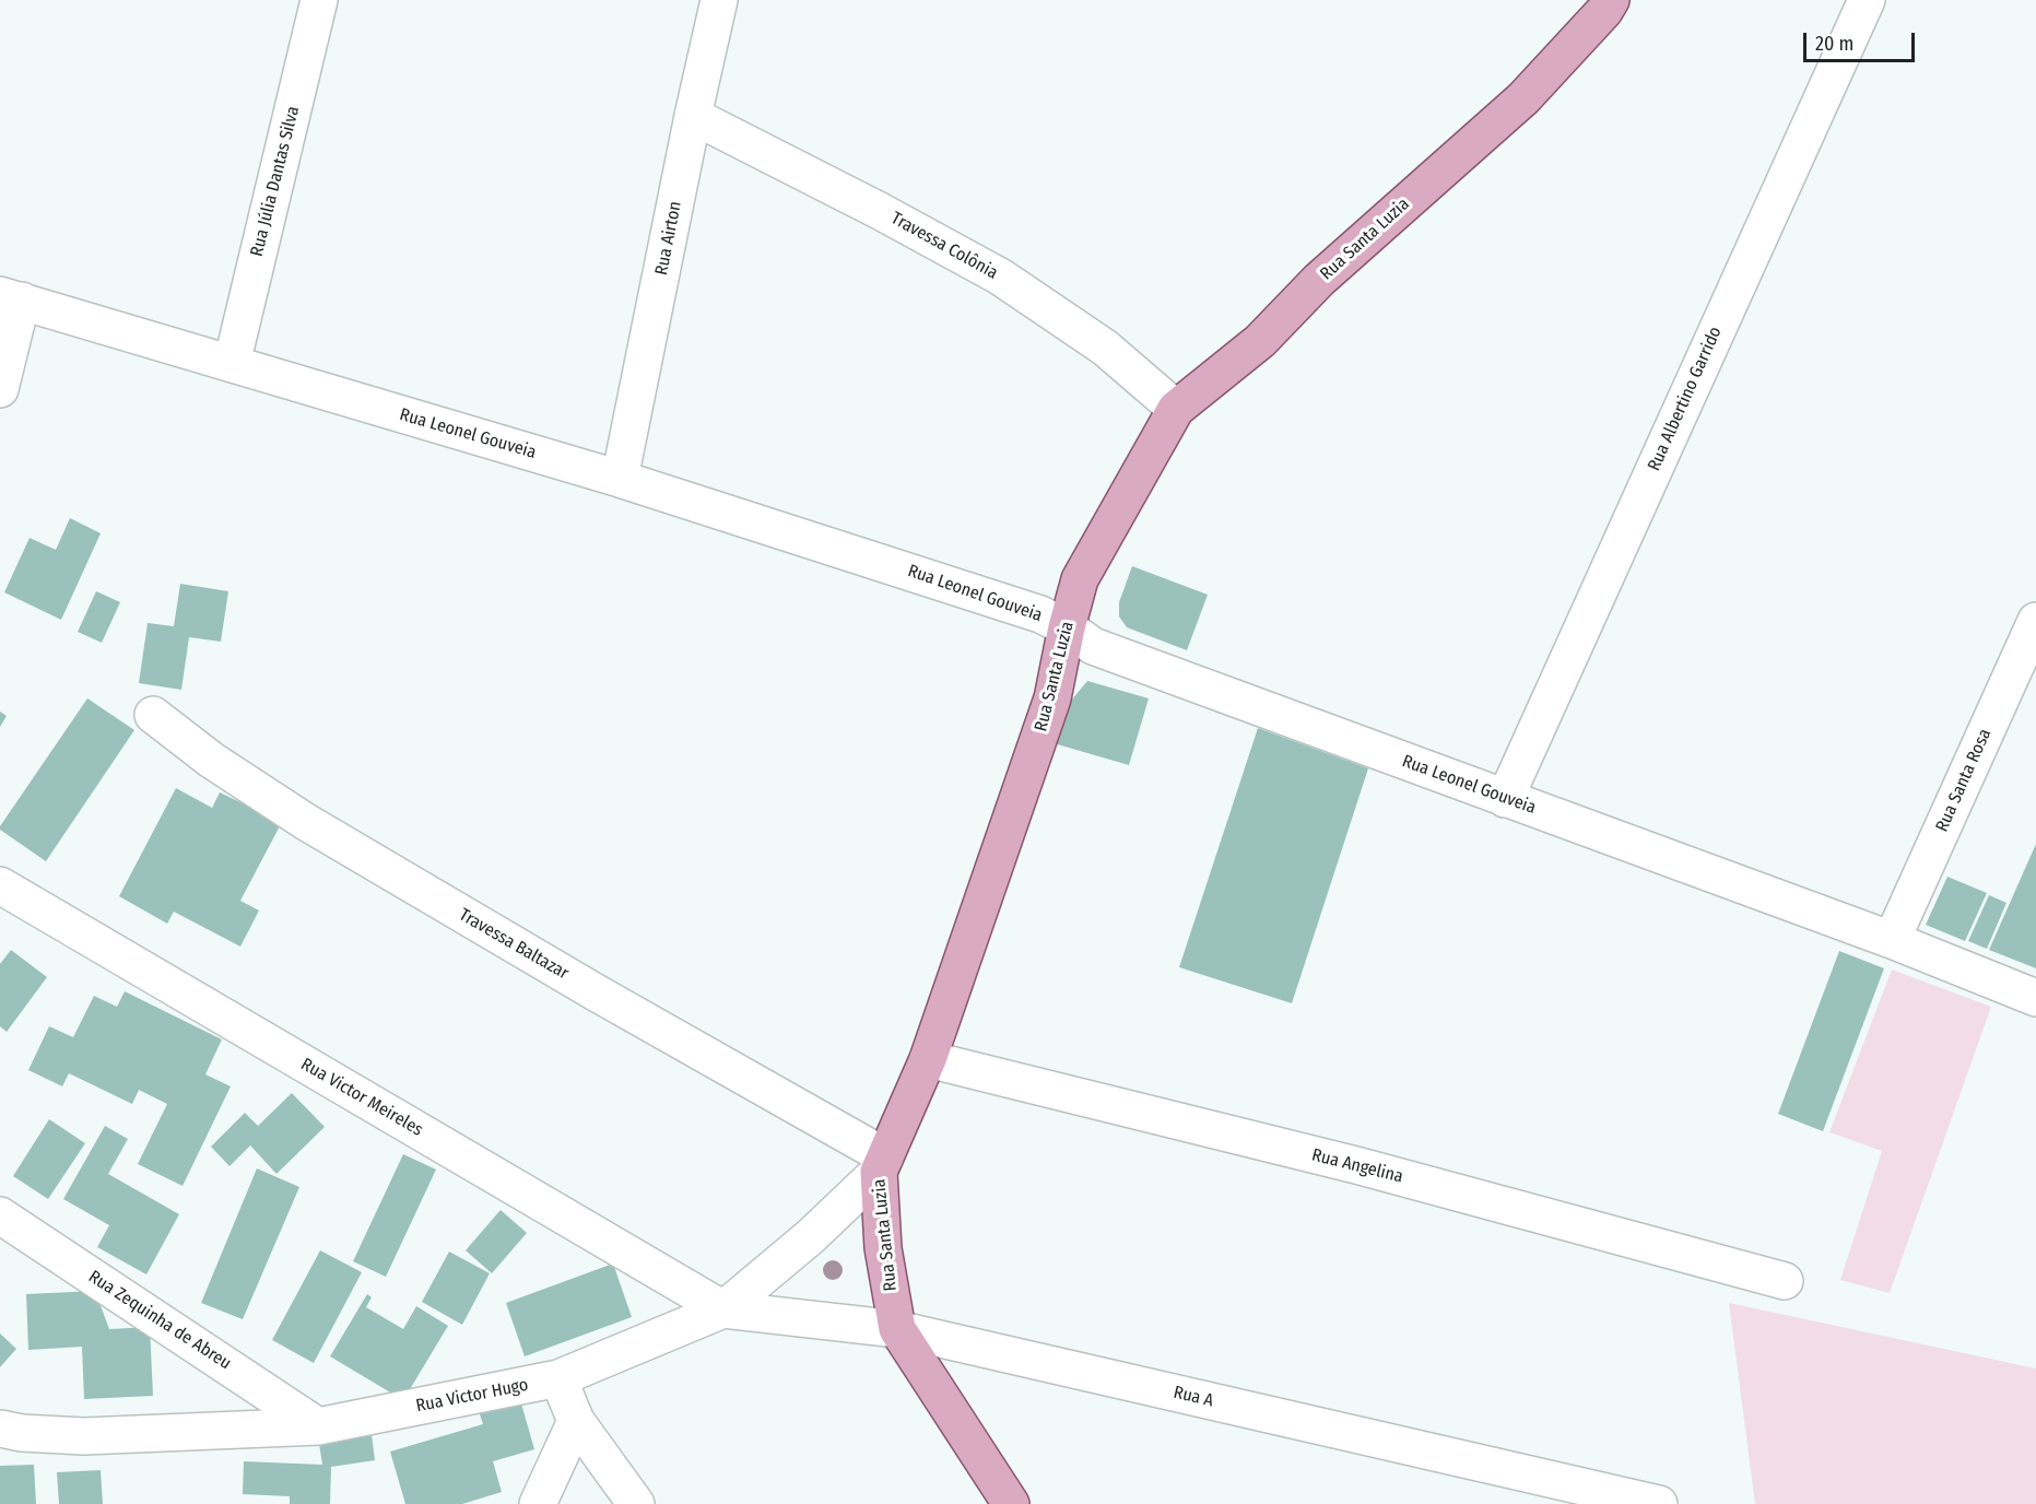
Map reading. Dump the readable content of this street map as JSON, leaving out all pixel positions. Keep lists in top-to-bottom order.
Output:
{
  "streets": {
    "main road": ["Rua Santa Luzia"],
    "street": [
      "Rua Júlia Dantas Silva",
      "Rua Airton",
      "Travessa Colônia",
      "Rua Albertino Garrido",
      "Rua Leonel Gouveia",
      "Rua Santa Rosa",
      "Travessa Baltazar",
      "Rua Victor Meireles",
      "Rua Angelina",
      "Rua Zequinha de Abreu",
      "Rua Victor Hugo",
      "Rua A"
    ]
  },
  "crossings": [
    ["Rua Júlia Dantas Silva", "Rua Leonel Gouveia"],
    ["Rua Airton", "Travessa Colônia"],
    ["Rua Airton", "Rua Leonel Gouveia"],
    ["Rua Santa Luzia", "Travessa Colônia"],
    ["Rua Santa Luzia", "Rua Leonel Gouveia"],
    ["Rua Santa Luzia", "Travessa Baltazar"],
    ["Rua Santa Luzia", "Rua Angelina"],
    ["Rua Santa Luzia", "Rua Victor Hugo"],
    ["Rua Santa Luzia", "Rua A"],
    ["Rua Albertino Garrido", "Rua Leonel Gouveia"],
    ["Rua Leonel Gouveia", "Rua Santa Rosa"],
    ["Travessa Baltazar", "Rua Victor Hugo"],
    ["Rua Victor Meireles", "Rua Victor Hugo"],
    ["Rua Victor Meireles", "Rua A"],
    ["Rua Zequinha de Abreu", "Rua Victor Hugo"],
    ["Rua Victor Hugo", "Rua A"]
  ],
  "scale_bar": "20 m"
}
